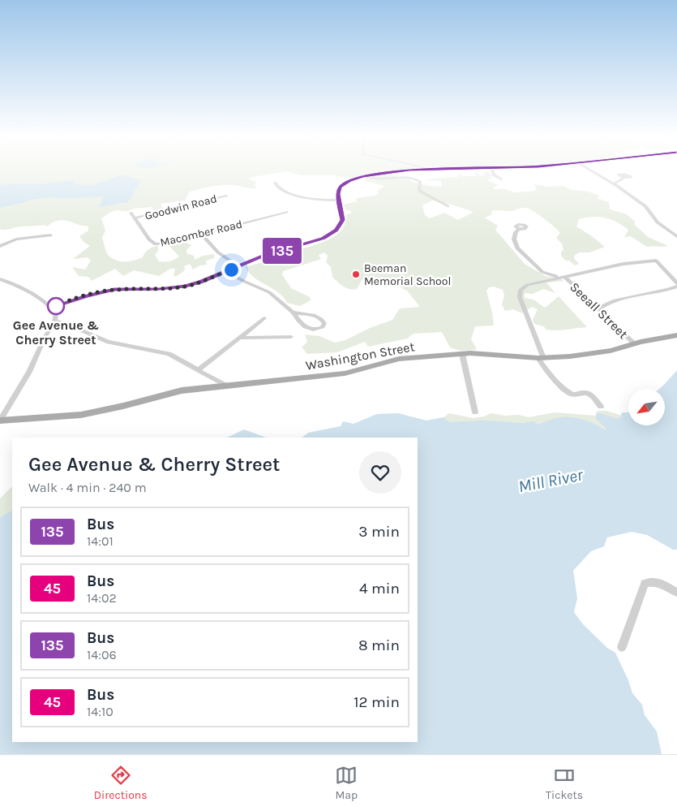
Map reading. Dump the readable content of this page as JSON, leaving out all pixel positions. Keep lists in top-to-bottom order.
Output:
{
  "streets": {
    "main road": ["Washington Street"],
    "street": ["Goodwin Road", "Macomber Road", "Seeall Street"]
  },
  "crossings": [
    ["Goodwin Road", "Macomber Road"],
    ["Seeall Street", "Washington Street"]
  ],
  "water": ["Mill River"],
  "places": ["Beeman Memorial School", "Gee Avenue & Cherry Street"],
  "lines": ["bus line 135"],
  "north": "bottom left",
  "page": {
    "on_map": "135",
    "heading": ["Gee Avenue & Cherry Street", "Walk · 4 min · 240 m"],
    "list": [
      {
        "mark": "135",
        "name": "Bus",
        "note": "14:01",
        "value": "3 min"
      },
      {
        "mark": "45",
        "name": "Bus",
        "note": "14:02",
        "value": "4 min"
      },
      {
        "mark": "135",
        "name": "Bus",
        "note": "14:06",
        "value": "8 min"
      },
      {
        "mark": "45",
        "name": "Bus",
        "note": "14:10",
        "value": "12 min"
      }
    ],
    "tabs": ["Directions", "Map", "Tickets"]
  }
}
